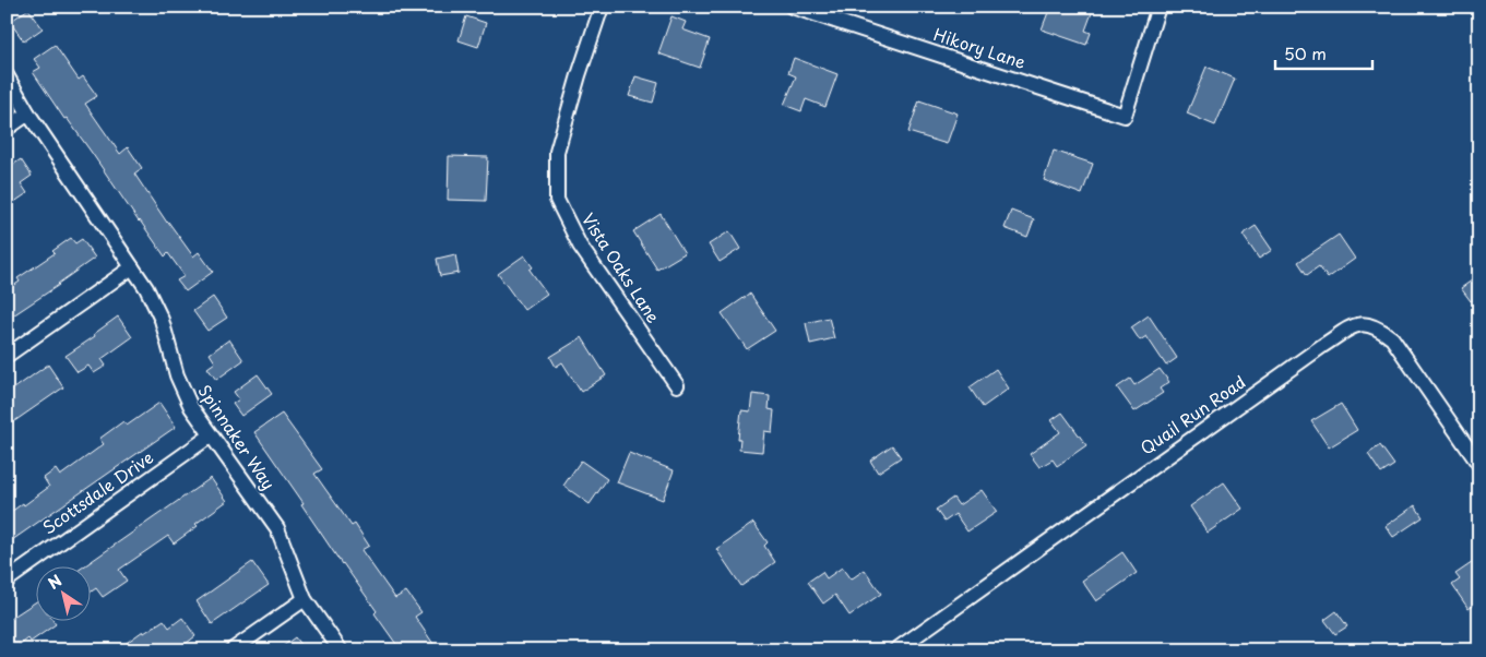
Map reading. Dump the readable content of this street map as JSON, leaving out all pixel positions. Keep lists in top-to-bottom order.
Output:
{
  "streets": {
    "street": [
      "Hikory Lane",
      "Vista Oaks Lane",
      "Quail Run Road",
      "Spinnaker Way",
      "Scottsdale Drive"
    ]
  },
  "crossings": [
    ["Spinnaker Way", "Scottsdale Drive"]
  ],
  "scale_bar": "50 m",
  "north": "top left"
}
